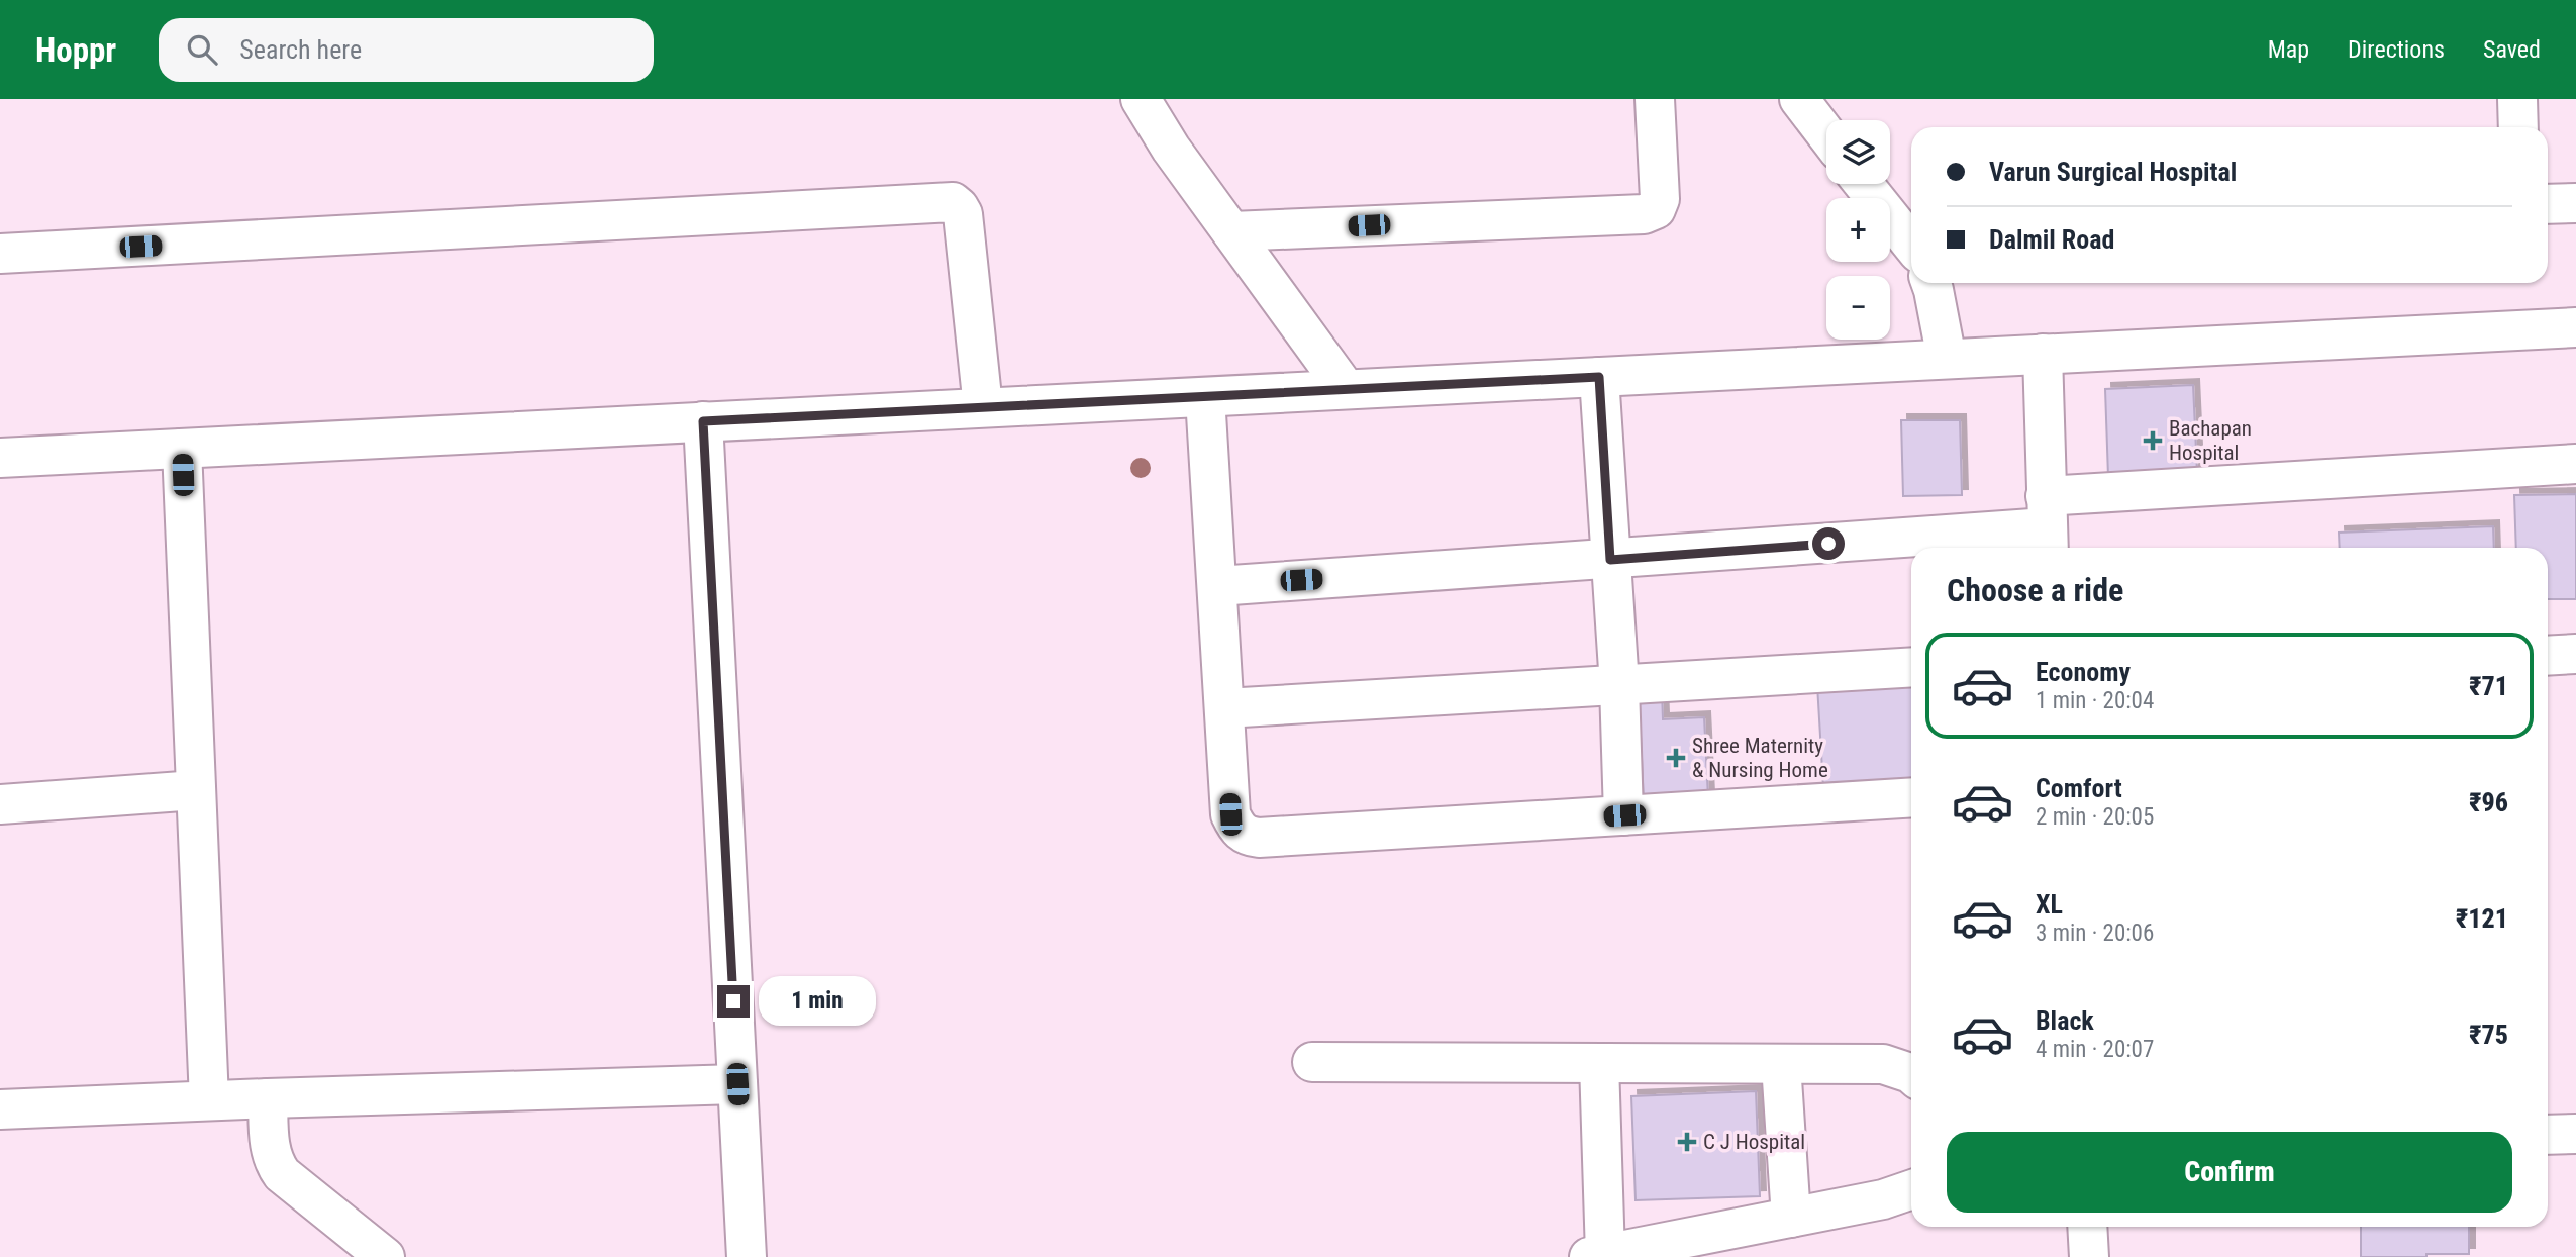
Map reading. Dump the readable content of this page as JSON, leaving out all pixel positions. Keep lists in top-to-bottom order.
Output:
{
  "places": {
    "health": ["Bachapan Hospital", "Shree Maternity & Nursing Home", "C J Hospital"]
  },
  "page": {
    "header": "Hoppr",
    "search": "Search here",
    "nav": ["Map", "Directions", "Saved"],
    "map_buttons": ["+", "−"],
    "banner": ["Varun Surgical Hospital", "Dalmil Road"],
    "heading": "Choose a ride",
    "list": [
      {
        "name": "Economy",
        "note": "1 min · 20:04",
        "value": "₹71"
      },
      {
        "name": "Comfort",
        "note": "2 min · 20:05",
        "value": "₹96"
      },
      {
        "name": "XL",
        "note": "3 min · 20:06",
        "value": "₹121"
      },
      {
        "name": "Black",
        "note": "4 min · 20:07",
        "value": "₹75"
      }
    ],
    "bubble": "1 min",
    "buttons": "Confirm"
  }
}
